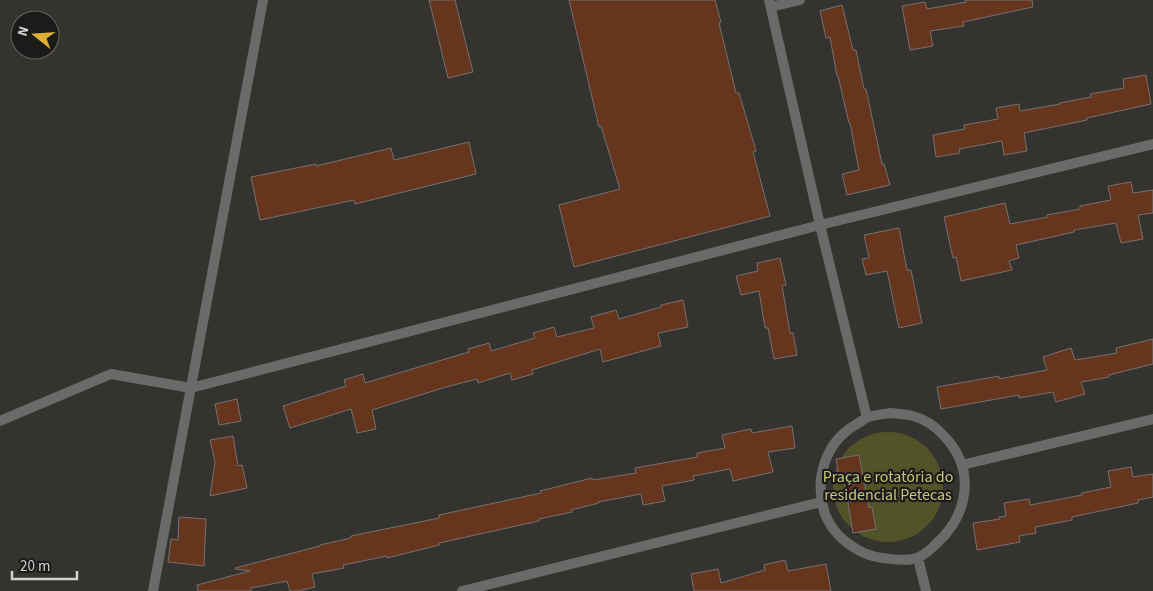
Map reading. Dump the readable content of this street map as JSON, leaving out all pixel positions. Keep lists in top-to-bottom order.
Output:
{
  "parks": ["Praça e rotatória do residencial Petecas"],
  "scale_bar": "20 m",
  "north": "left"
}
